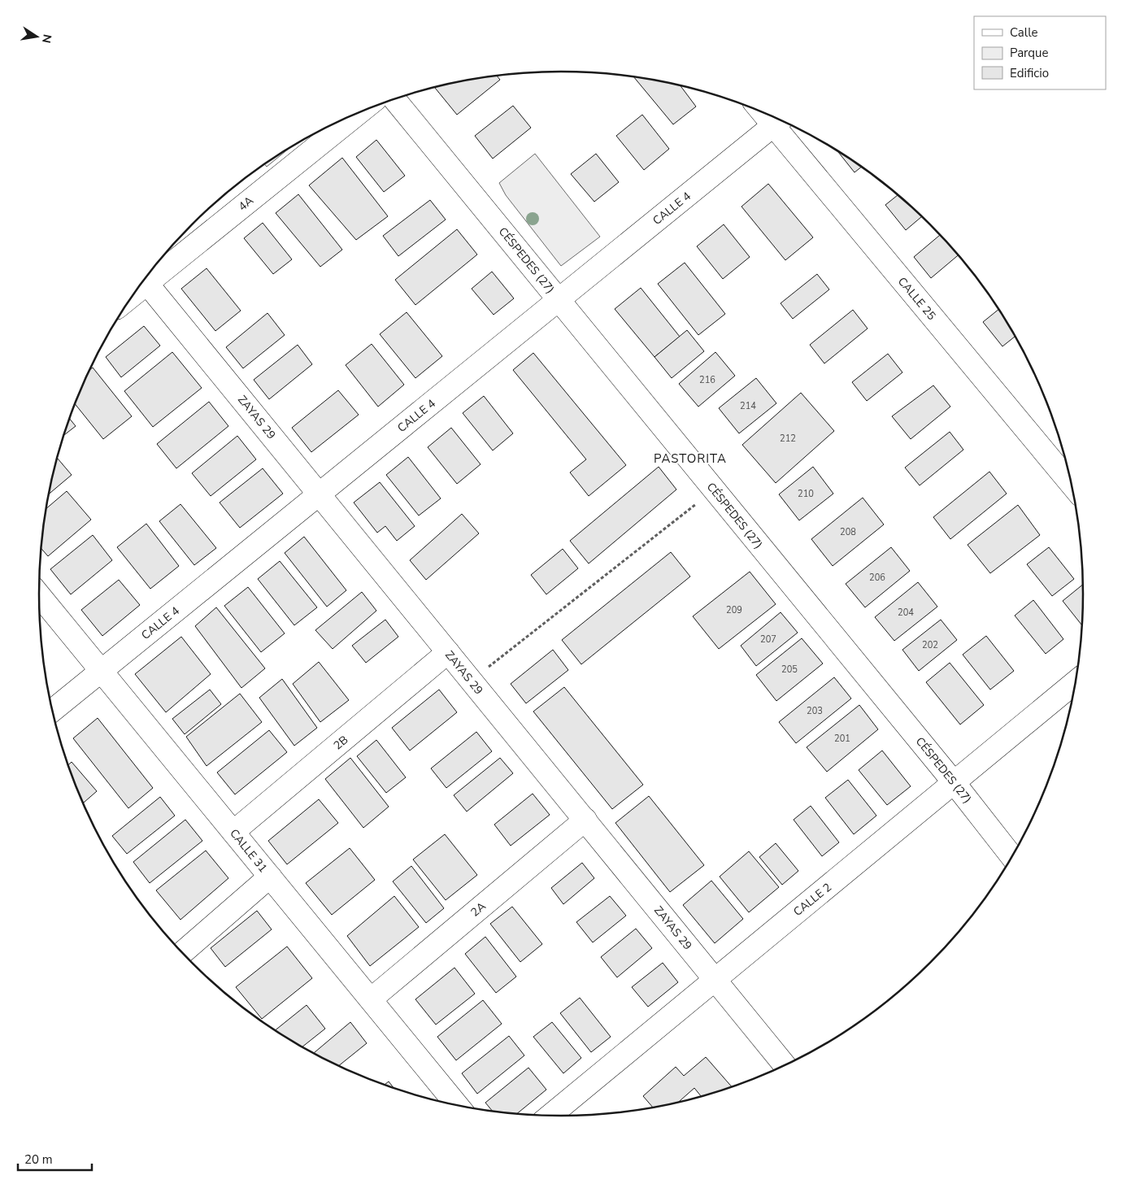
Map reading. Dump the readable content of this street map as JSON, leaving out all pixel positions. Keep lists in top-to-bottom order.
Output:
{
  "streets": {
    "street": [
      "4A",
      "CALLE 4",
      "CÉSPEDES (27)",
      "CALLE 25",
      "ZAYAS 29",
      "2B",
      "CALLE 31",
      "CALLE 2",
      "2A"
    ]
  },
  "crossings": [
    ["4A", "ZAYAS 29"],
    ["CALLE 4", "CÉSPEDES (27)"],
    ["CALLE 4", "CALLE 25"],
    ["CALLE 4", "ZAYAS 29"],
    ["CALLE 4", "CALLE 31"],
    ["CÉSPEDES (27)", "CALLE 2"],
    ["ZAYAS 29", "2B"],
    ["ZAYAS 29", "CALLE 2"],
    ["ZAYAS 29", "2A"],
    ["2B", "CALLE 31"],
    ["CALLE 31", "2A"]
  ],
  "districts": ["PASTORITA"],
  "house_numbers": [
    "216",
    "214",
    "212",
    "210",
    "208",
    "206",
    "209",
    "204",
    "207",
    "202",
    "205",
    "203",
    "201"
  ],
  "legend": ["Calle", "Parque", "Edificio"],
  "scale_bar": "20 m",
  "north": "right"
}
